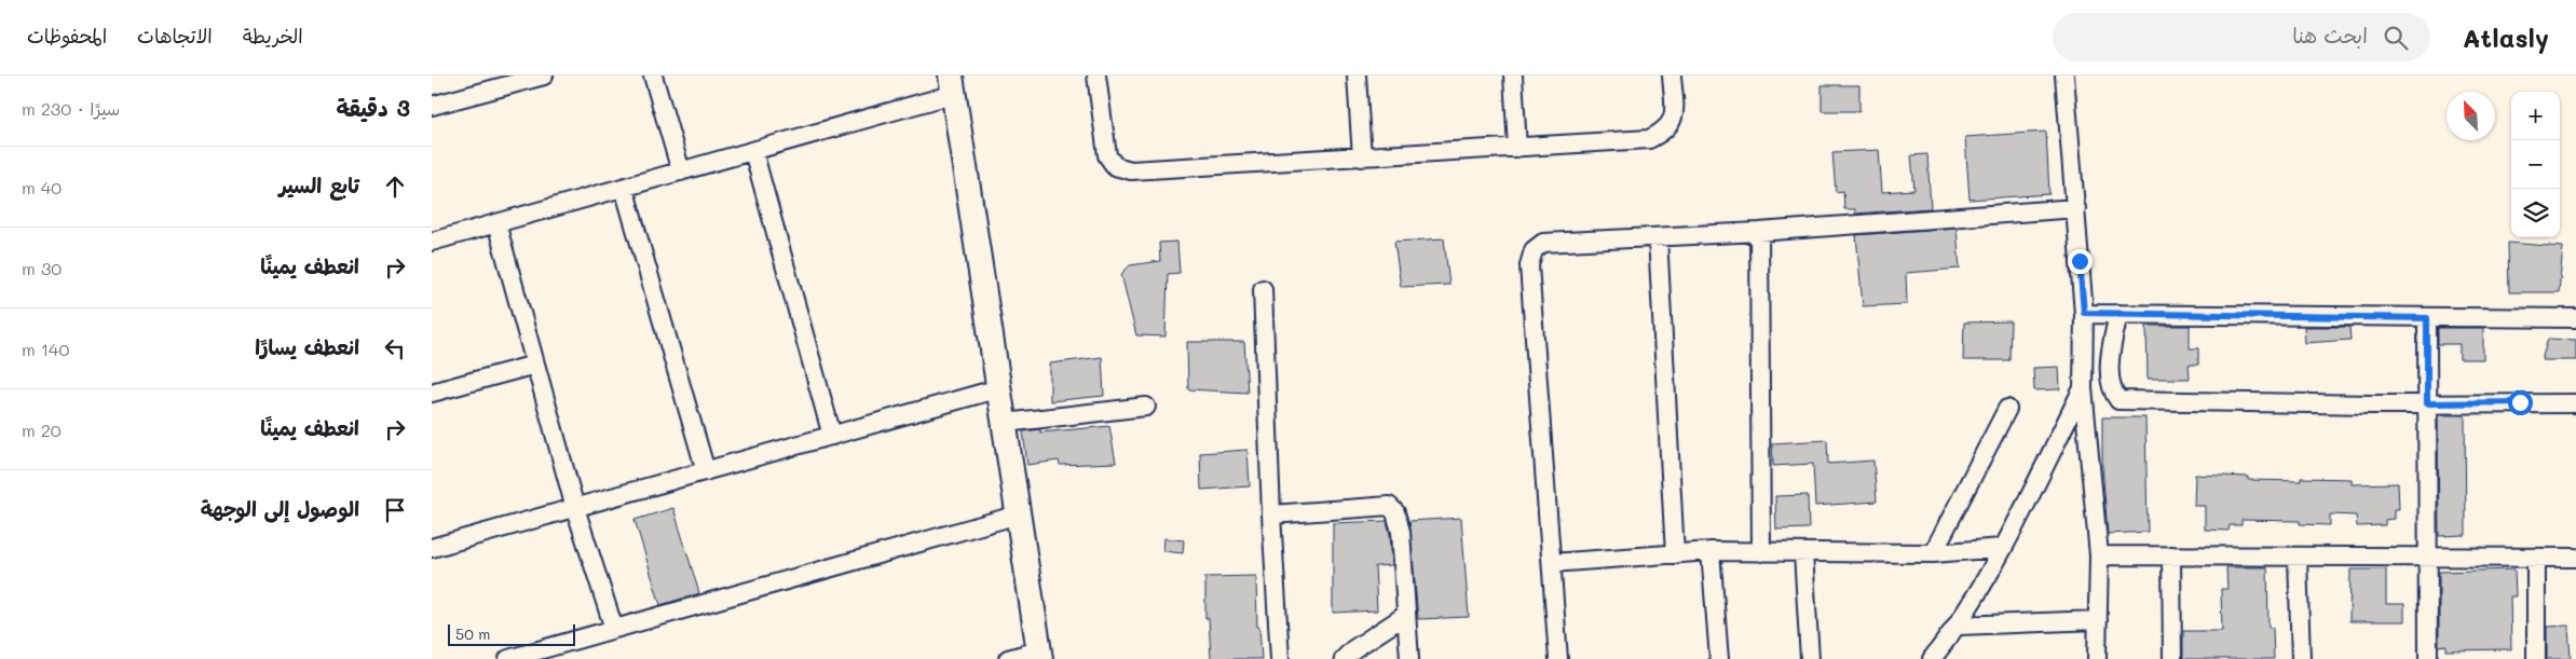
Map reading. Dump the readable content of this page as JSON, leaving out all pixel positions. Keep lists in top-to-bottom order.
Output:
{
  "scale_bar": "50 m",
  "north": "top left",
  "page": {
    "header": "Atlasly",
    "search": "ابحث هنا",
    "nav": ["الخريطة", "الاتجاهات", "المحفوظات"],
    "heading": ["3 دقيقة", "سيرًا · 230 m"],
    "map_buttons": ["+", "−"],
    "list": [
      ["تابع السير", "40 m"],
      ["انعطف يمينًا", "30 m"],
      ["انعطف يسارًا", "140 m"],
      ["انعطف يمينًا", "20 m"],
      "الوصول إلى الوجهة"
    ],
    "scale": "50 m"
  }
}
